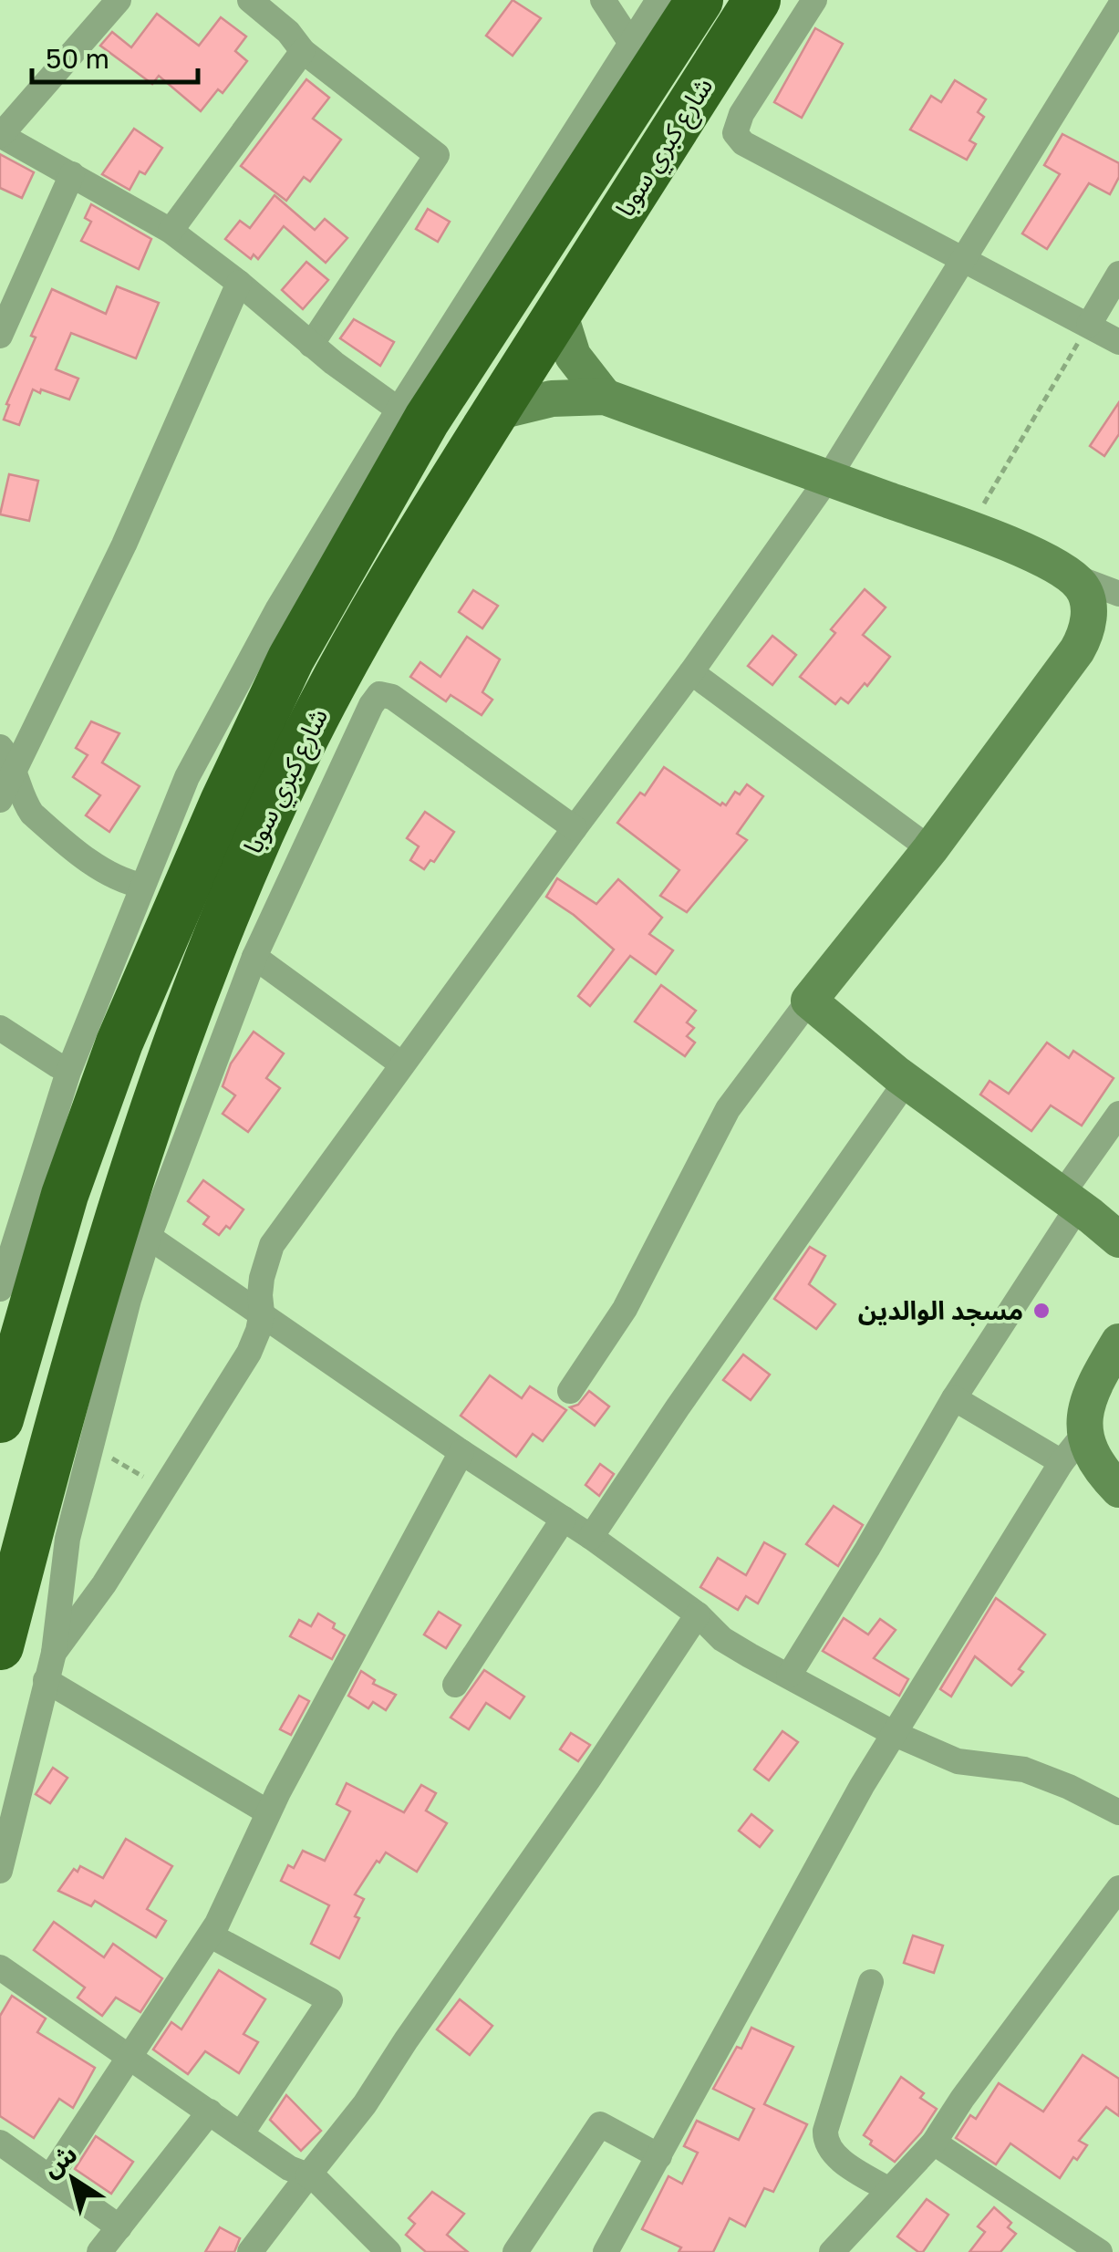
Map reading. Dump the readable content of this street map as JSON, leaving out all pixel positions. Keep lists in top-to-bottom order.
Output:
{
  "streets": {
    "highway": ["شارع كبري سوبا"]
  },
  "places": ["مسجد الوالدين"],
  "scale_bar": "50 m",
  "north": "top left"
}
